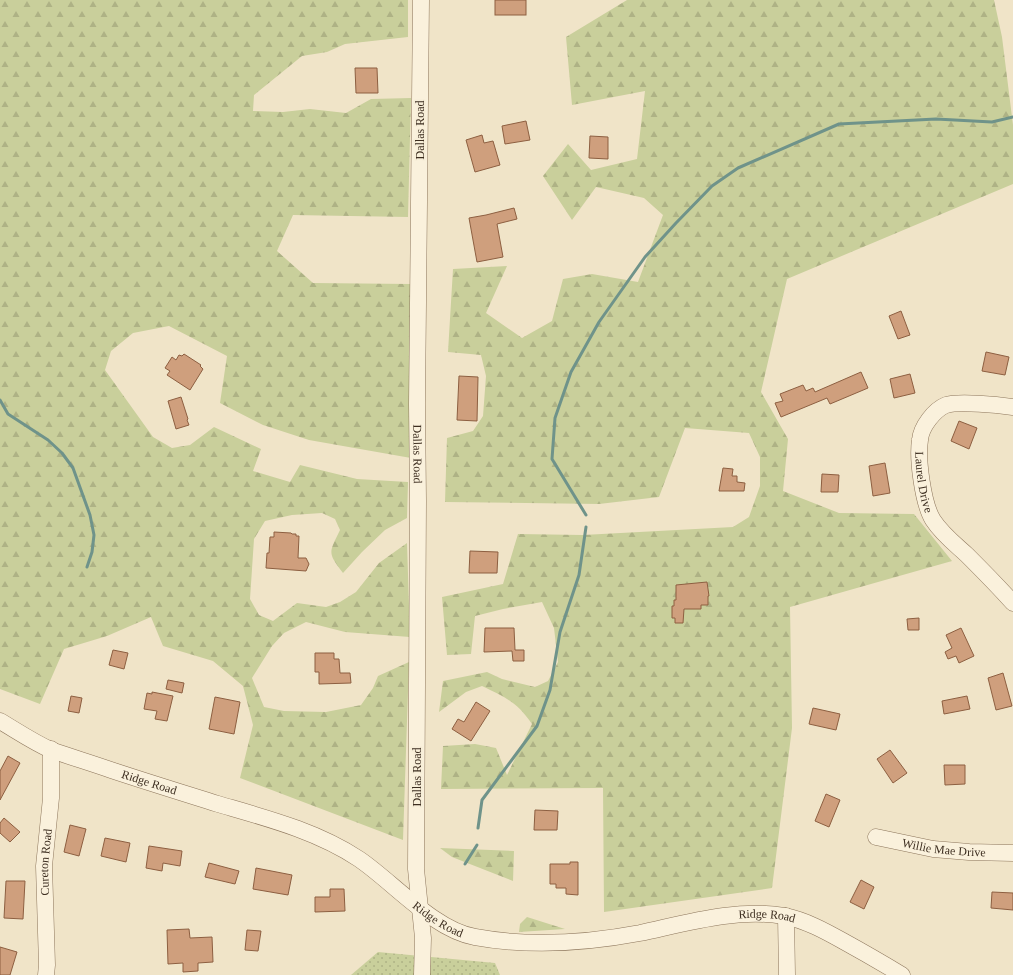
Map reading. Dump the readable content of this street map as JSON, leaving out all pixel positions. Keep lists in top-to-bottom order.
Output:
{
  "streets": {
    "street": [
      "Dallas Road",
      "Laurel Drive",
      "Ridge Road",
      "Willie Mae Drive",
      "Cureton Road"
    ]
  },
  "crossings": [
    ["Dallas Road", "Ridge Road"],
    ["Ridge Road", "Cureton Road"]
  ]
}
